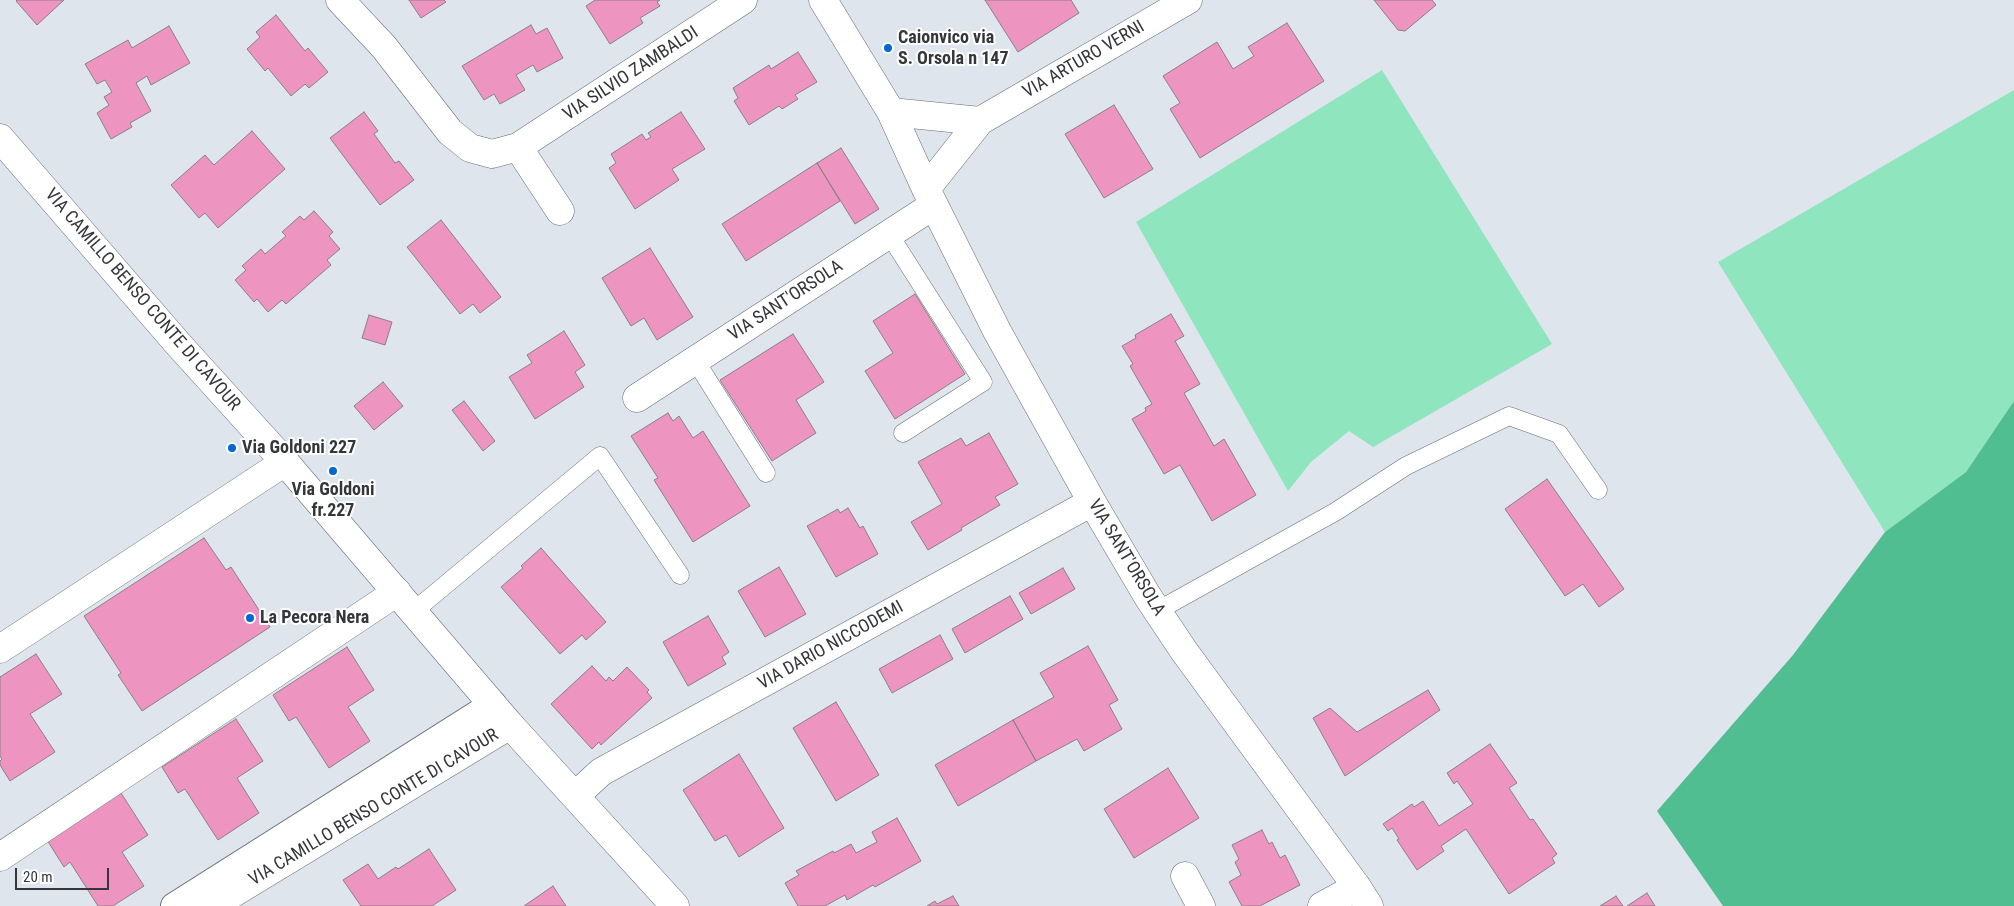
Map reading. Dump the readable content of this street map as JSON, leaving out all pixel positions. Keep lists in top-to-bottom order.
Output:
{
  "streets": {
    "street": [
      "VIA ARTURO VERNI",
      "VIA SILVIO ZAMBALDI",
      "VIA CAMILLO BENSO CONTE DI CAVOUR",
      "VIA SANT'ORSOLA",
      "VIA DARIO NICCODEMI"
    ]
  },
  "crossings": [
    ["VIA ARTURO VERNI", "VIA SANT'ORSOLA"],
    ["VIA CAMILLO BENSO CONTE DI CAVOUR", "VIA DARIO NICCODEMI"],
    ["VIA SANT'ORSOLA", "VIA DARIO NICCODEMI"]
  ],
  "places": [
    "Caionvico via S. Orsola n 147",
    "Via Goldoni 227",
    "Via Goldoni fr.227",
    "La Pecora Nera"
  ],
  "scale_bar": "20 m"
}
